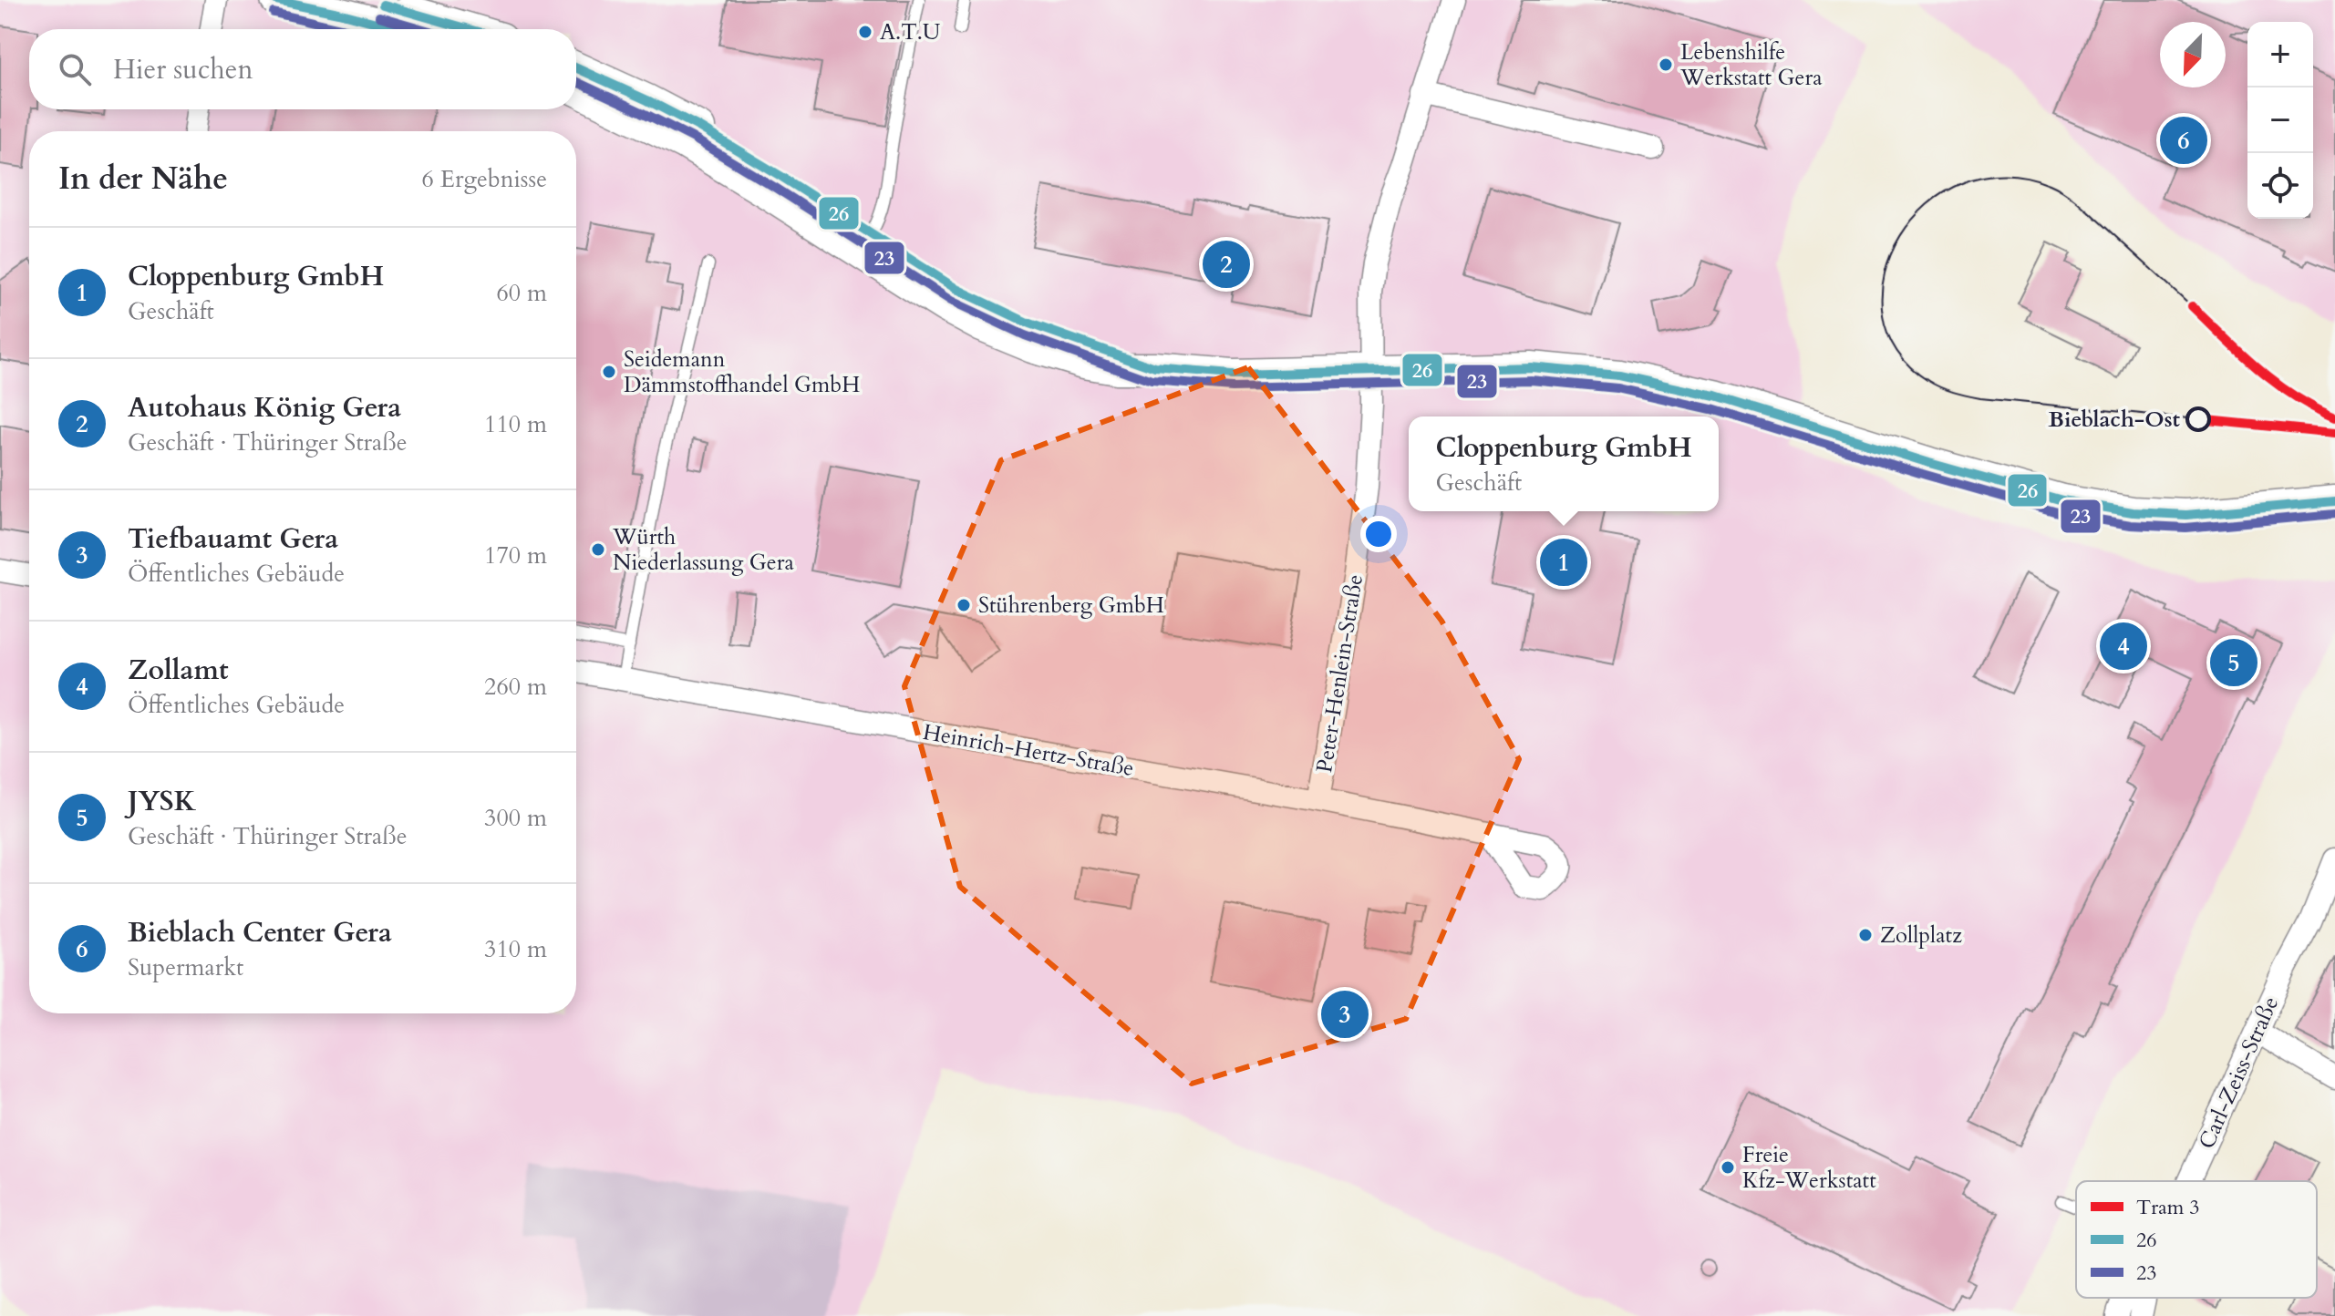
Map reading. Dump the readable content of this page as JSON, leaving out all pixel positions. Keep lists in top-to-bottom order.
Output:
{
  "streets": {
    "street": ["Peter-Henlein-Straße", "Heinrich-Hertz-Straße", "Carl-Zeiss-Straße"]
  },
  "crossings": [
    ["Peter-Henlein-Straße", "Heinrich-Hertz-Straße"]
  ],
  "places": [
    "A.T.U",
    "Lebenshilfe Werkstatt Gera",
    "Seidemann Dämmstoffhandel GmbH",
    "Bieblach-Ost",
    "Würth Niederlassung Gera",
    "Stührenberg GmbH",
    "Zollplatz",
    "Freie Kfz-Werkstatt"
  ],
  "lines": ["transit line 26", "transit line 23", "tram line 3"],
  "legend": ["Tram 3", "26", "23"],
  "north": "bottom left",
  "page": {
    "map_buttons": ["+", "−"],
    "search": "Hier suchen",
    "pins": [
      "6",
      "2",
      "1",
      "4",
      "5",
      "3"
    ],
    "heading": ["In der Nähe", "6 Ergebnisse"],
    "list": [
      {
        "mark": "1",
        "name": "Cloppenburg GmbH",
        "note": "Geschäft",
        "value": "60 m"
      },
      {
        "mark": "2",
        "name": "Autohaus König Gera",
        "note": "Geschäft · Thüringer Straße",
        "value": "110 m"
      },
      {
        "mark": "3",
        "name": "Tiefbauamt Gera",
        "note": "Öffentliches Gebäude",
        "value": "170 m"
      },
      {
        "mark": "4",
        "name": "Zollamt",
        "note": "Öffentliches Gebäude",
        "value": "260 m"
      },
      {
        "mark": "5",
        "name": "JYSK",
        "note": "Geschäft · Thüringer Straße",
        "value": "300 m"
      },
      {
        "mark": "6",
        "name": "Bieblach Center Gera",
        "note": "Supermarkt",
        "value": "310 m"
      }
    ],
    "popup": ["Cloppenburg GmbH", "Geschäft"]
  }
}
